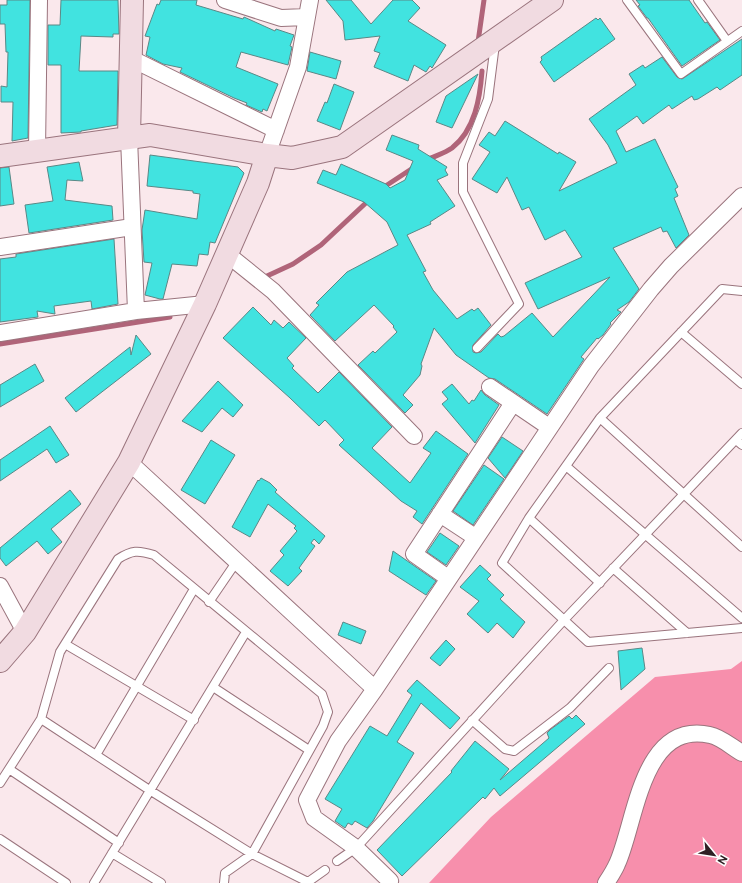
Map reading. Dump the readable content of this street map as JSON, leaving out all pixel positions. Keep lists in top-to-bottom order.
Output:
{
  "north": "bottom right"
}
